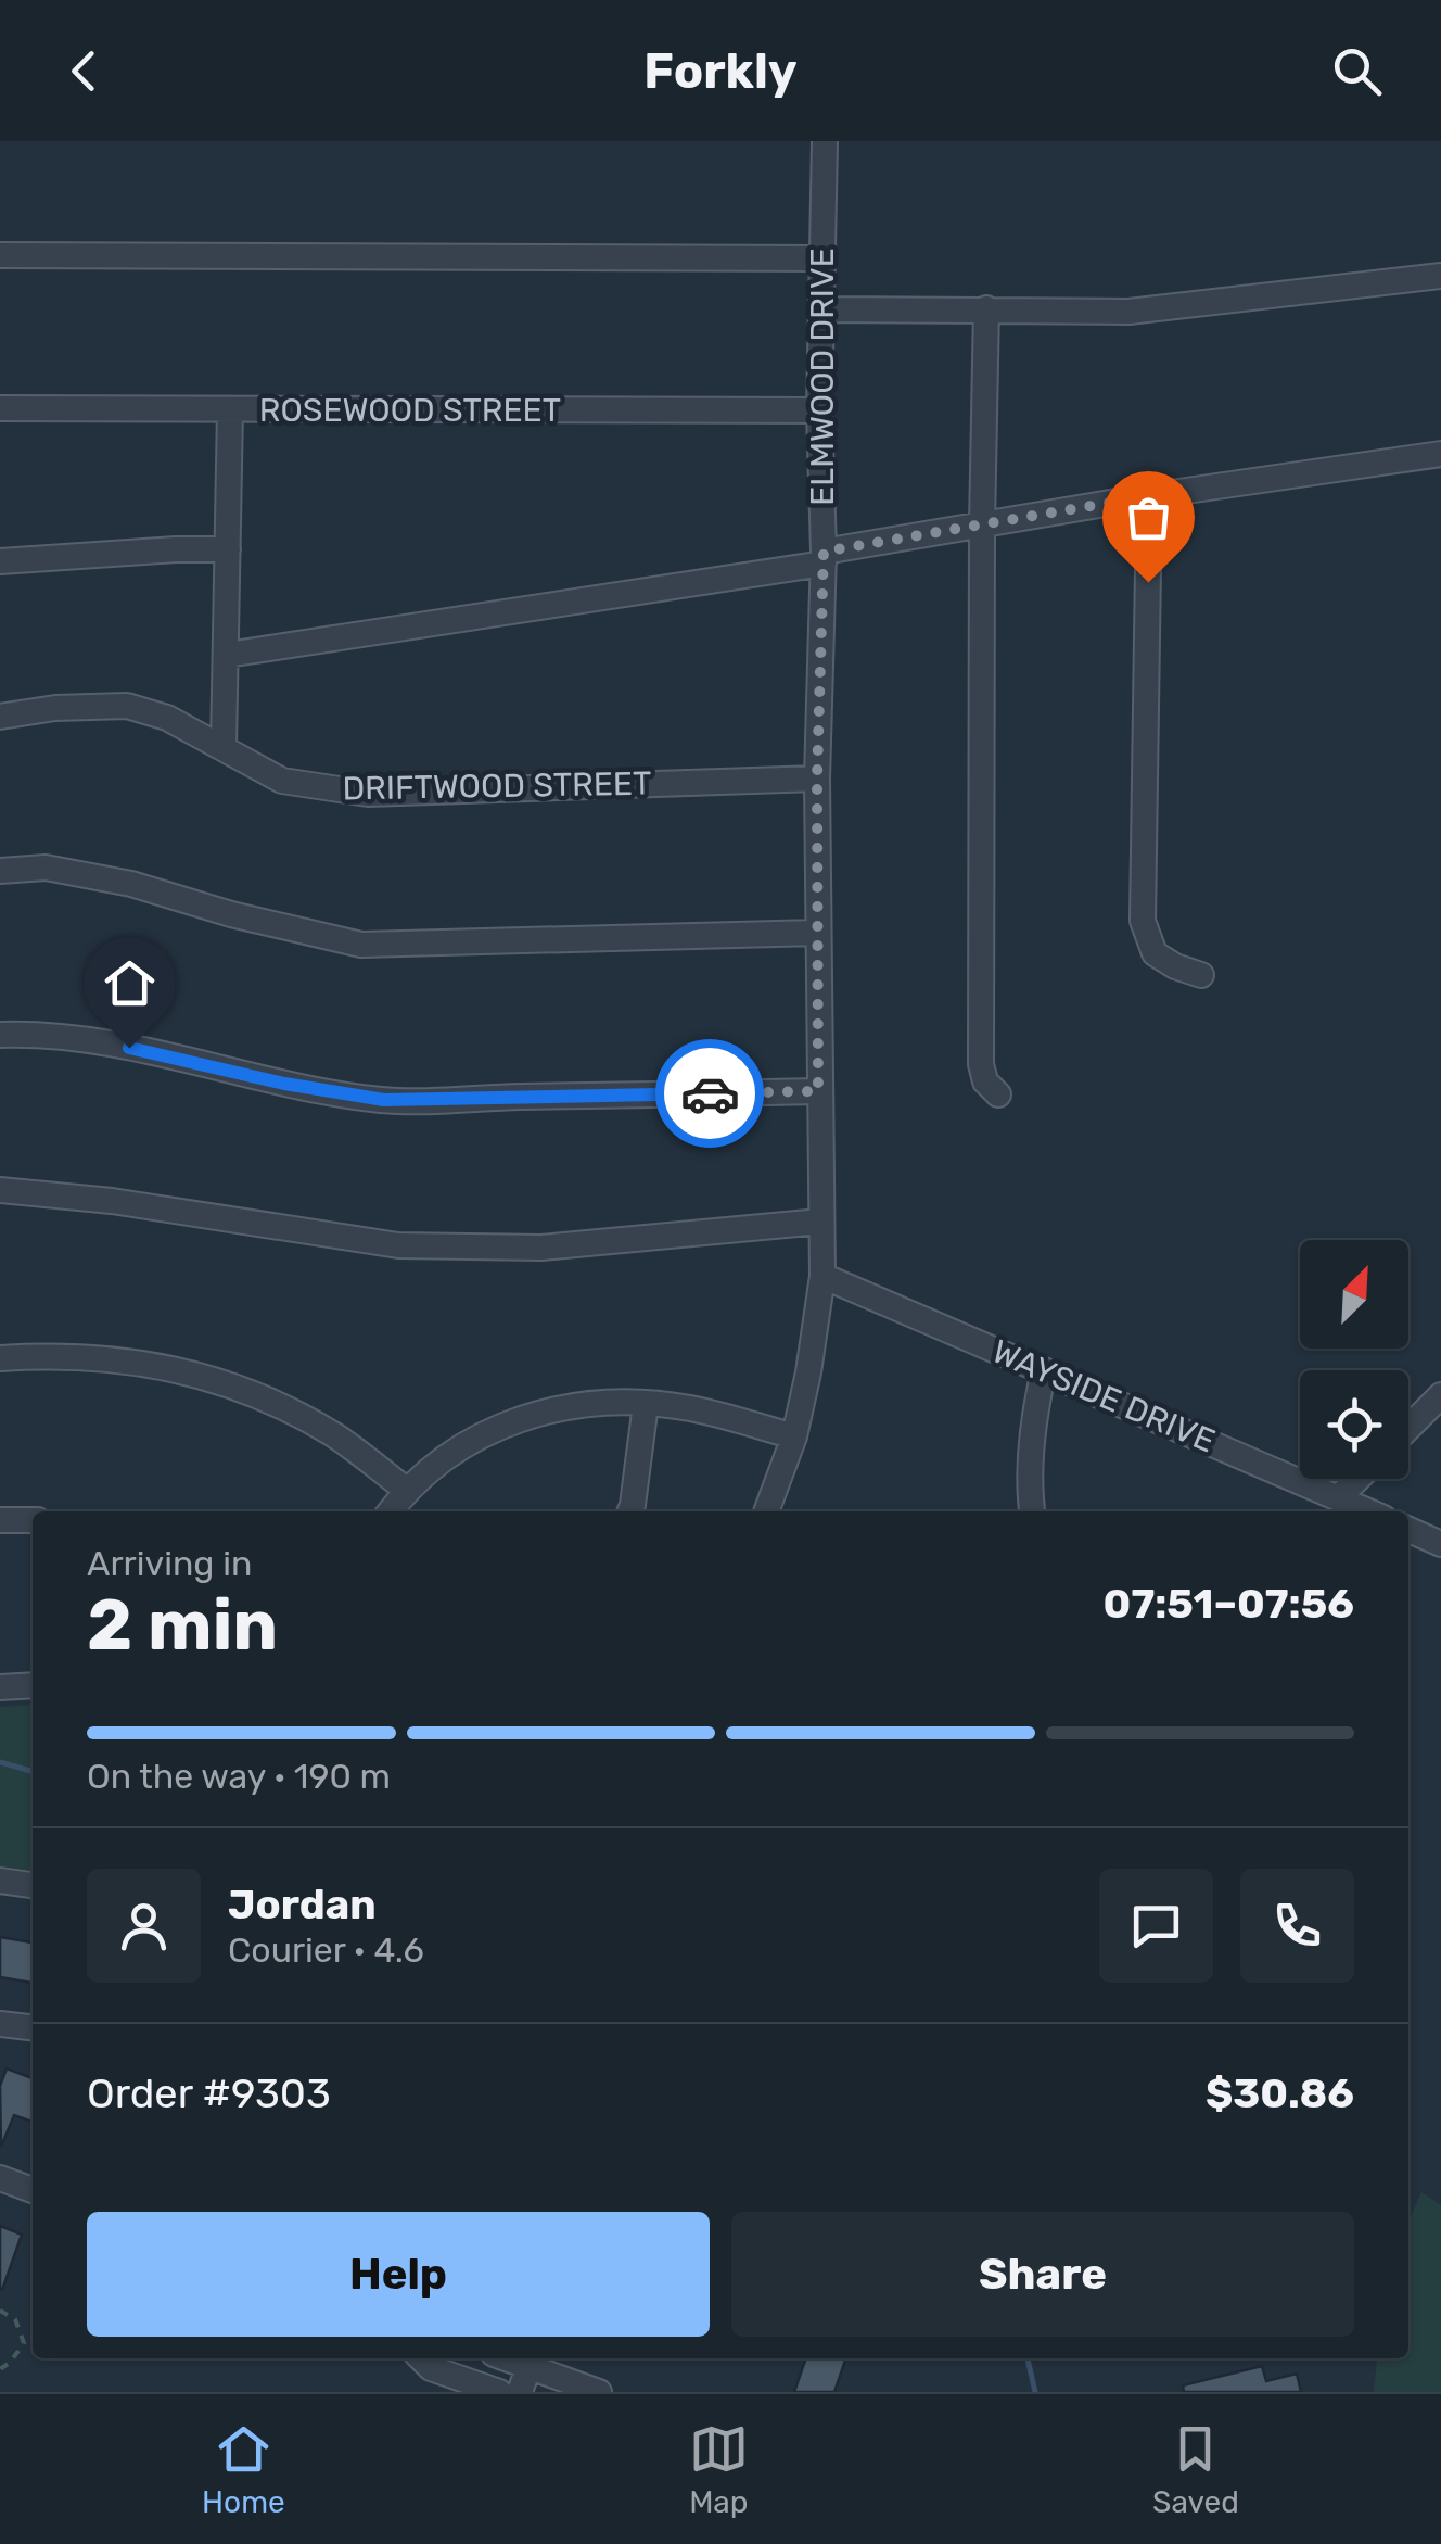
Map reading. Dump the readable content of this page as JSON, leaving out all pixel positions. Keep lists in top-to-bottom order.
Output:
{
  "streets": {
    "street": [
      "ELMWOOD DRIVE",
      "ROSEWOOD STREET",
      "DRIFTWOOD STREET",
      "WAYSIDE DRIVE"
    ]
  },
  "crossings": [
    ["ELMWOOD DRIVE", "ROSEWOOD STREET"],
    ["ELMWOOD DRIVE", "DRIFTWOOD STREET"],
    ["ELMWOOD DRIVE", "WAYSIDE DRIVE"]
  ],
  "north": "top right",
  "page": {
    "header": "Forkly",
    "heading": ["2 min", "Arriving in", "07:51–07:56"],
    "panel": [
      "Jordan",
      "Courier · 4.6",
      "Order #9303",
      "$30.86"
    ],
    "bar": "On the way · 190 m",
    "buttons": ["Help", "Share"],
    "tabs": ["Home", "Map", "Saved"]
  }
}
